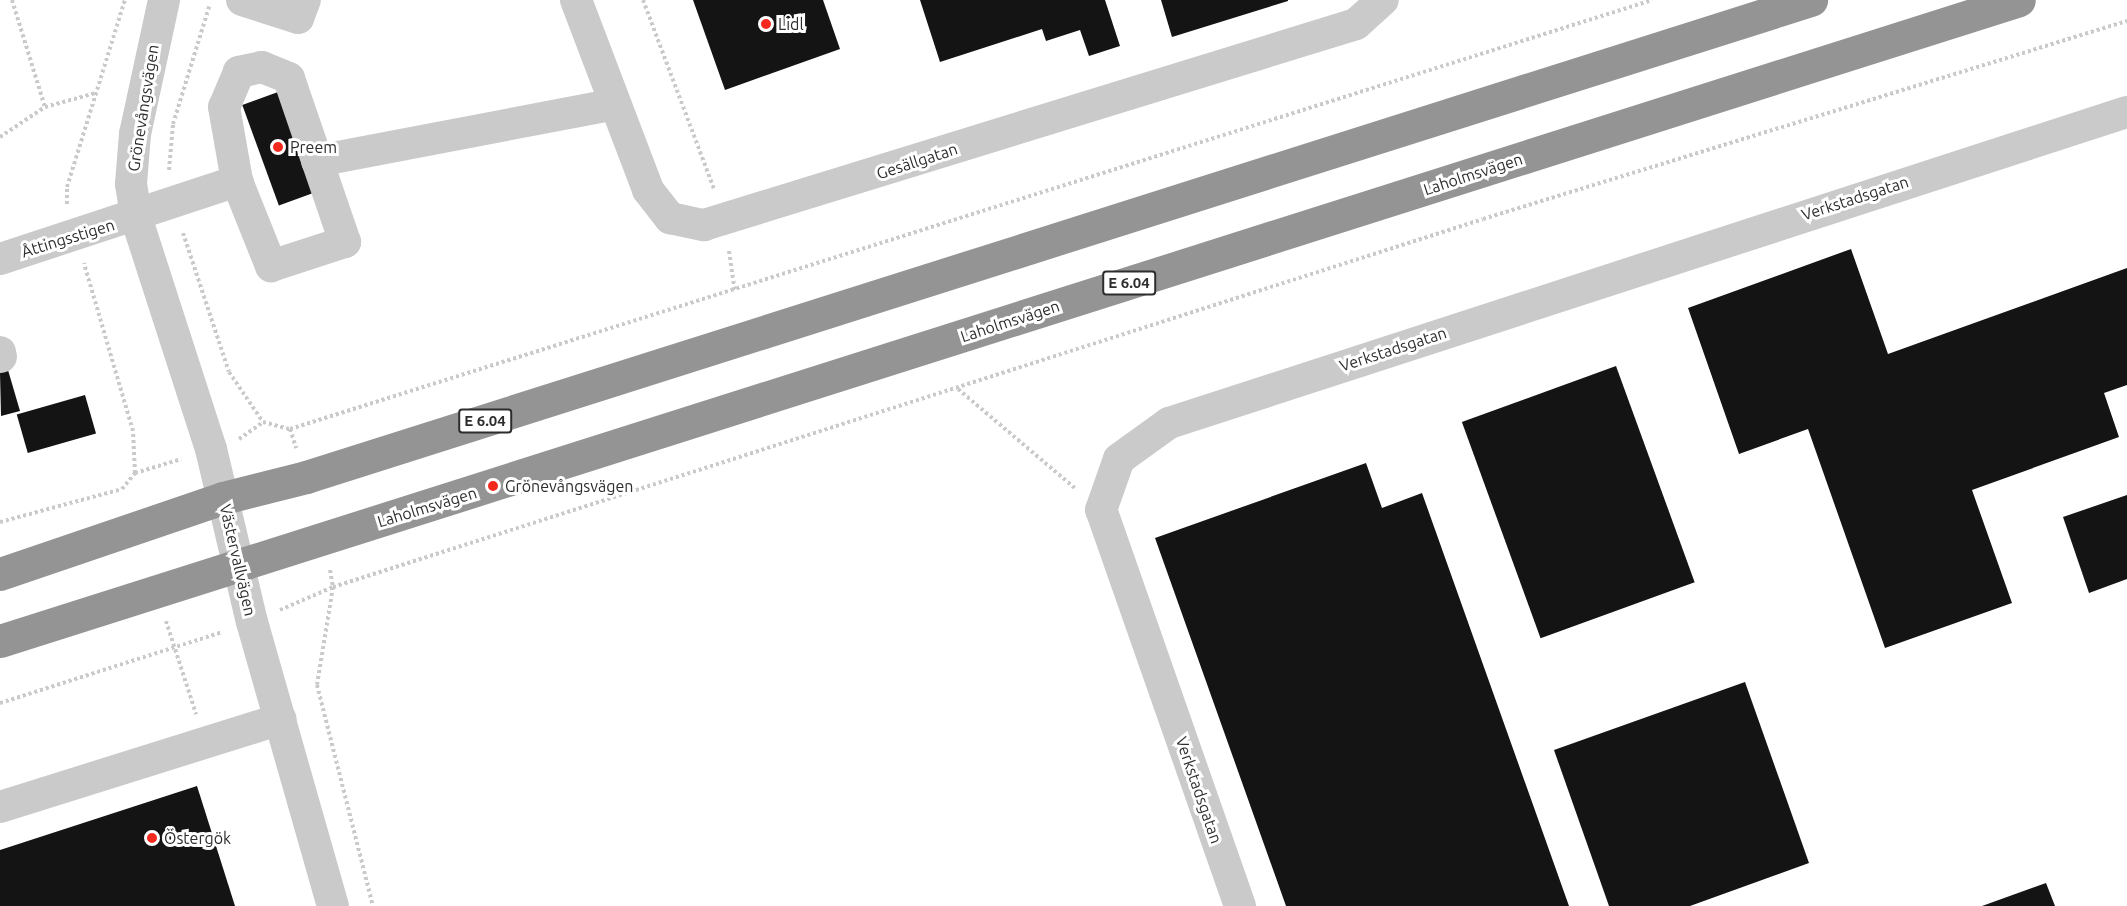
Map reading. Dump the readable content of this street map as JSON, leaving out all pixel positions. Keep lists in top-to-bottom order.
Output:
{
  "streets": {
    "highway": ["Laholmsvägen", "E 6.04"],
    "street": [
      "Grönevångsvägen",
      "Gesällgatan",
      "Verkstadsgatan",
      "Åttingsstigen",
      "Västervallvägen"
    ]
  },
  "crossings": [
    ["Grönevångsvägen", "Åttingsstigen"],
    ["Grönevångsvägen", "Västervallvägen"],
    ["Laholmsvägen", "Västervallvägen"],
    ["Åttingsstigen", "Västervallvägen"],
    ["E 6.04", "Västervallvägen"]
  ],
  "places": [
    "Lidl",
    "Preem",
    "Grönevångsvägen",
    "Östergök"
  ]
}
